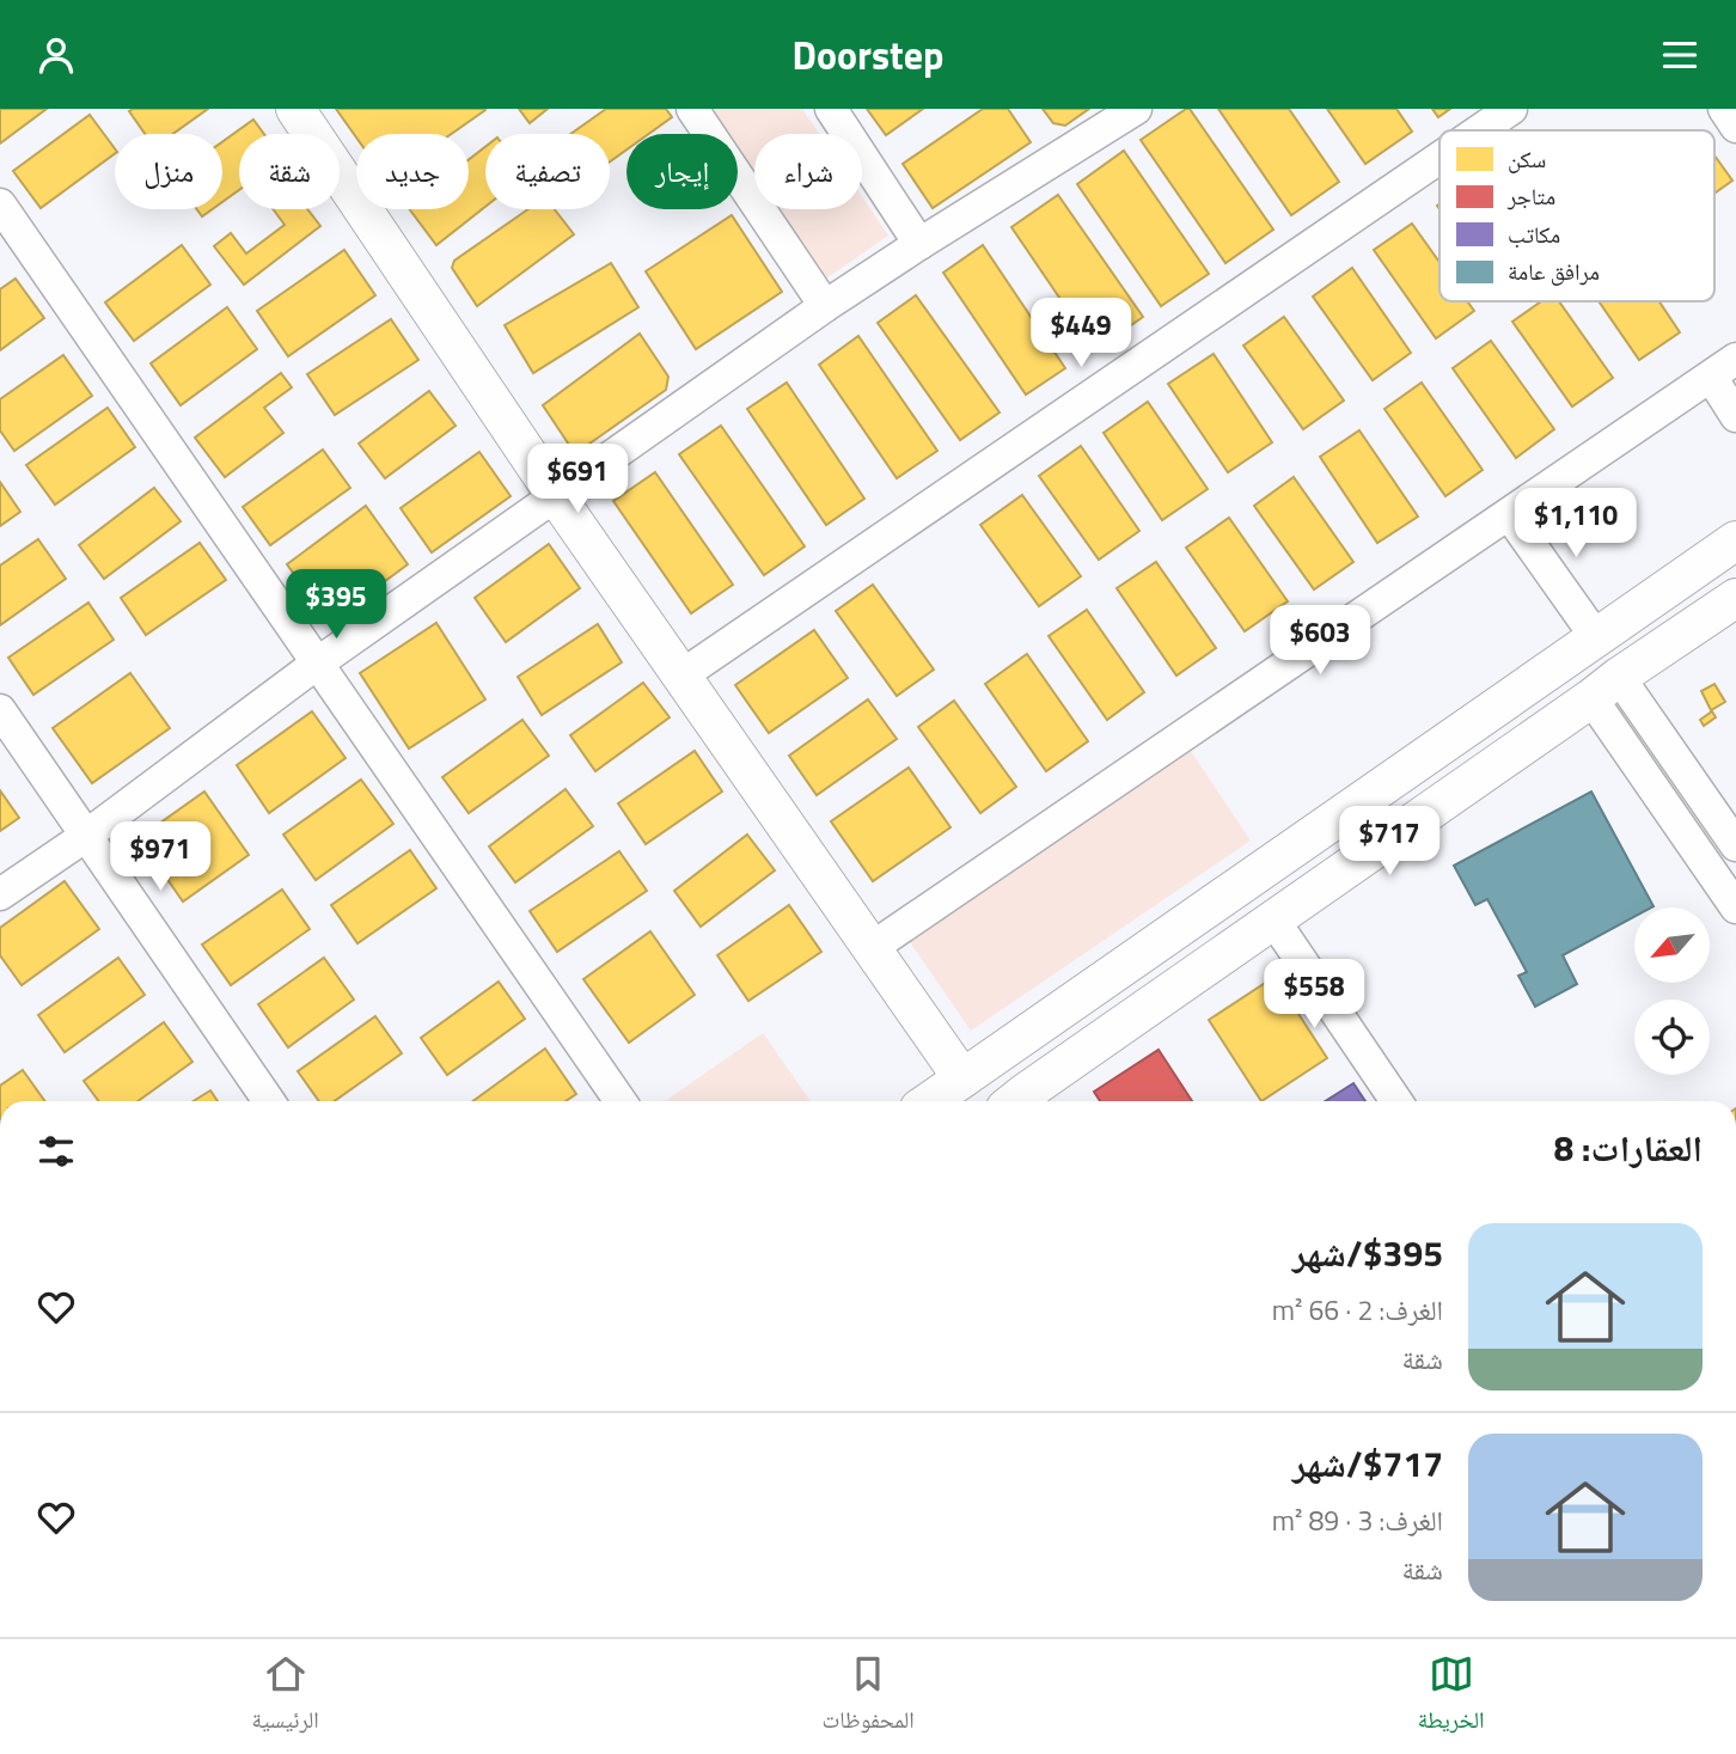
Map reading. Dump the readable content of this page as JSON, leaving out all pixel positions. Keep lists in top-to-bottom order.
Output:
{
  "legend": [
    "سكن",
    "متاجر",
    "مكاتب",
    "مرافق عامة"
  ],
  "north": "bottom left",
  "page": {
    "header": "Doorstep",
    "chip": [
      "شراء",
      "إيجار",
      "تصفية",
      "جديد",
      "شقة",
      "منزل"
    ],
    "price": [
      "$449",
      "$691",
      "$1,110",
      "$395",
      "$603",
      "$717",
      "$971",
      "$558"
    ],
    "heading": "العقارات: 8",
    "list": [
      {
        "name": "$395/شهر",
        "note": "الغرف: 2 · 66 m² · شقة"
      },
      {
        "name": "$717/شهر",
        "note": "الغرف: 3 · 89 m² · شقة"
      }
    ],
    "tabs": ["الخريطة", "المحفوظات", "الرئيسية"]
  }
}
